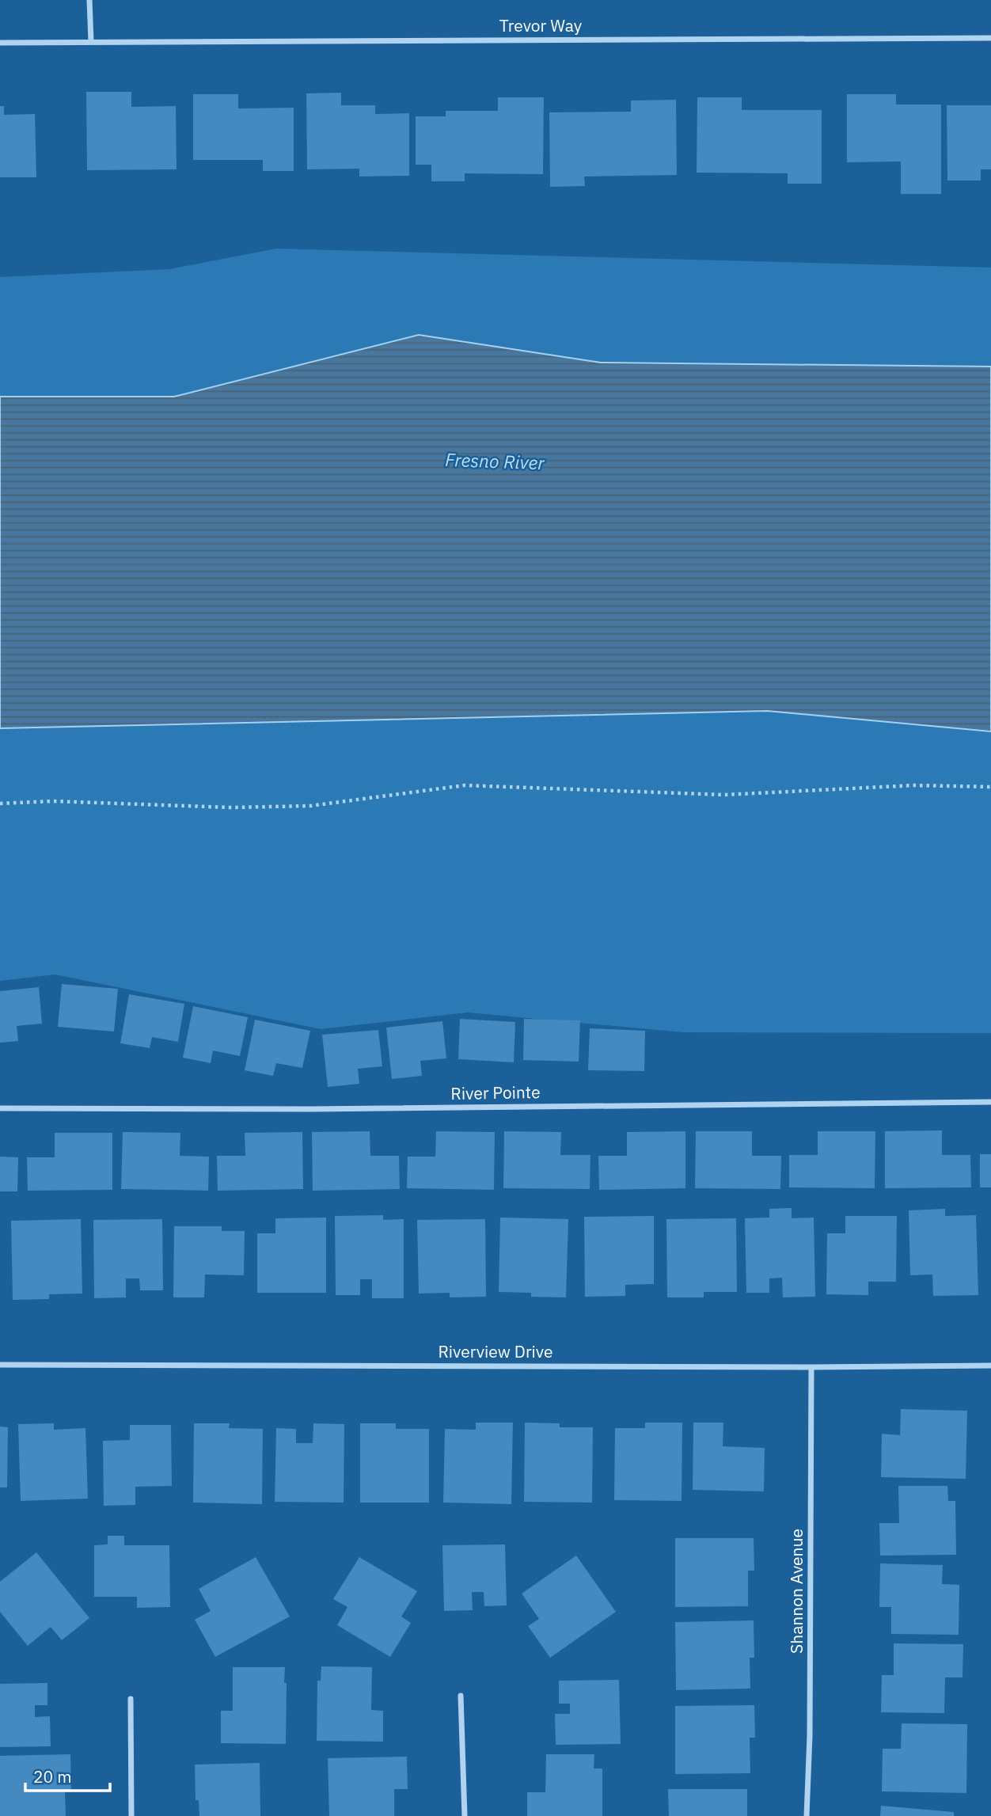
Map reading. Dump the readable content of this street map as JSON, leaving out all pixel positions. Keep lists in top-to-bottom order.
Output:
{
  "streets": {
    "street": [
      "Trevor Way",
      "River Pointe",
      "Riverview Drive",
      "Shannon Avenue"
    ]
  },
  "crossings": [
    ["Riverview Drive", "Shannon Avenue"]
  ],
  "water": ["Fresno River"],
  "scale_bar": "20 m"
}
